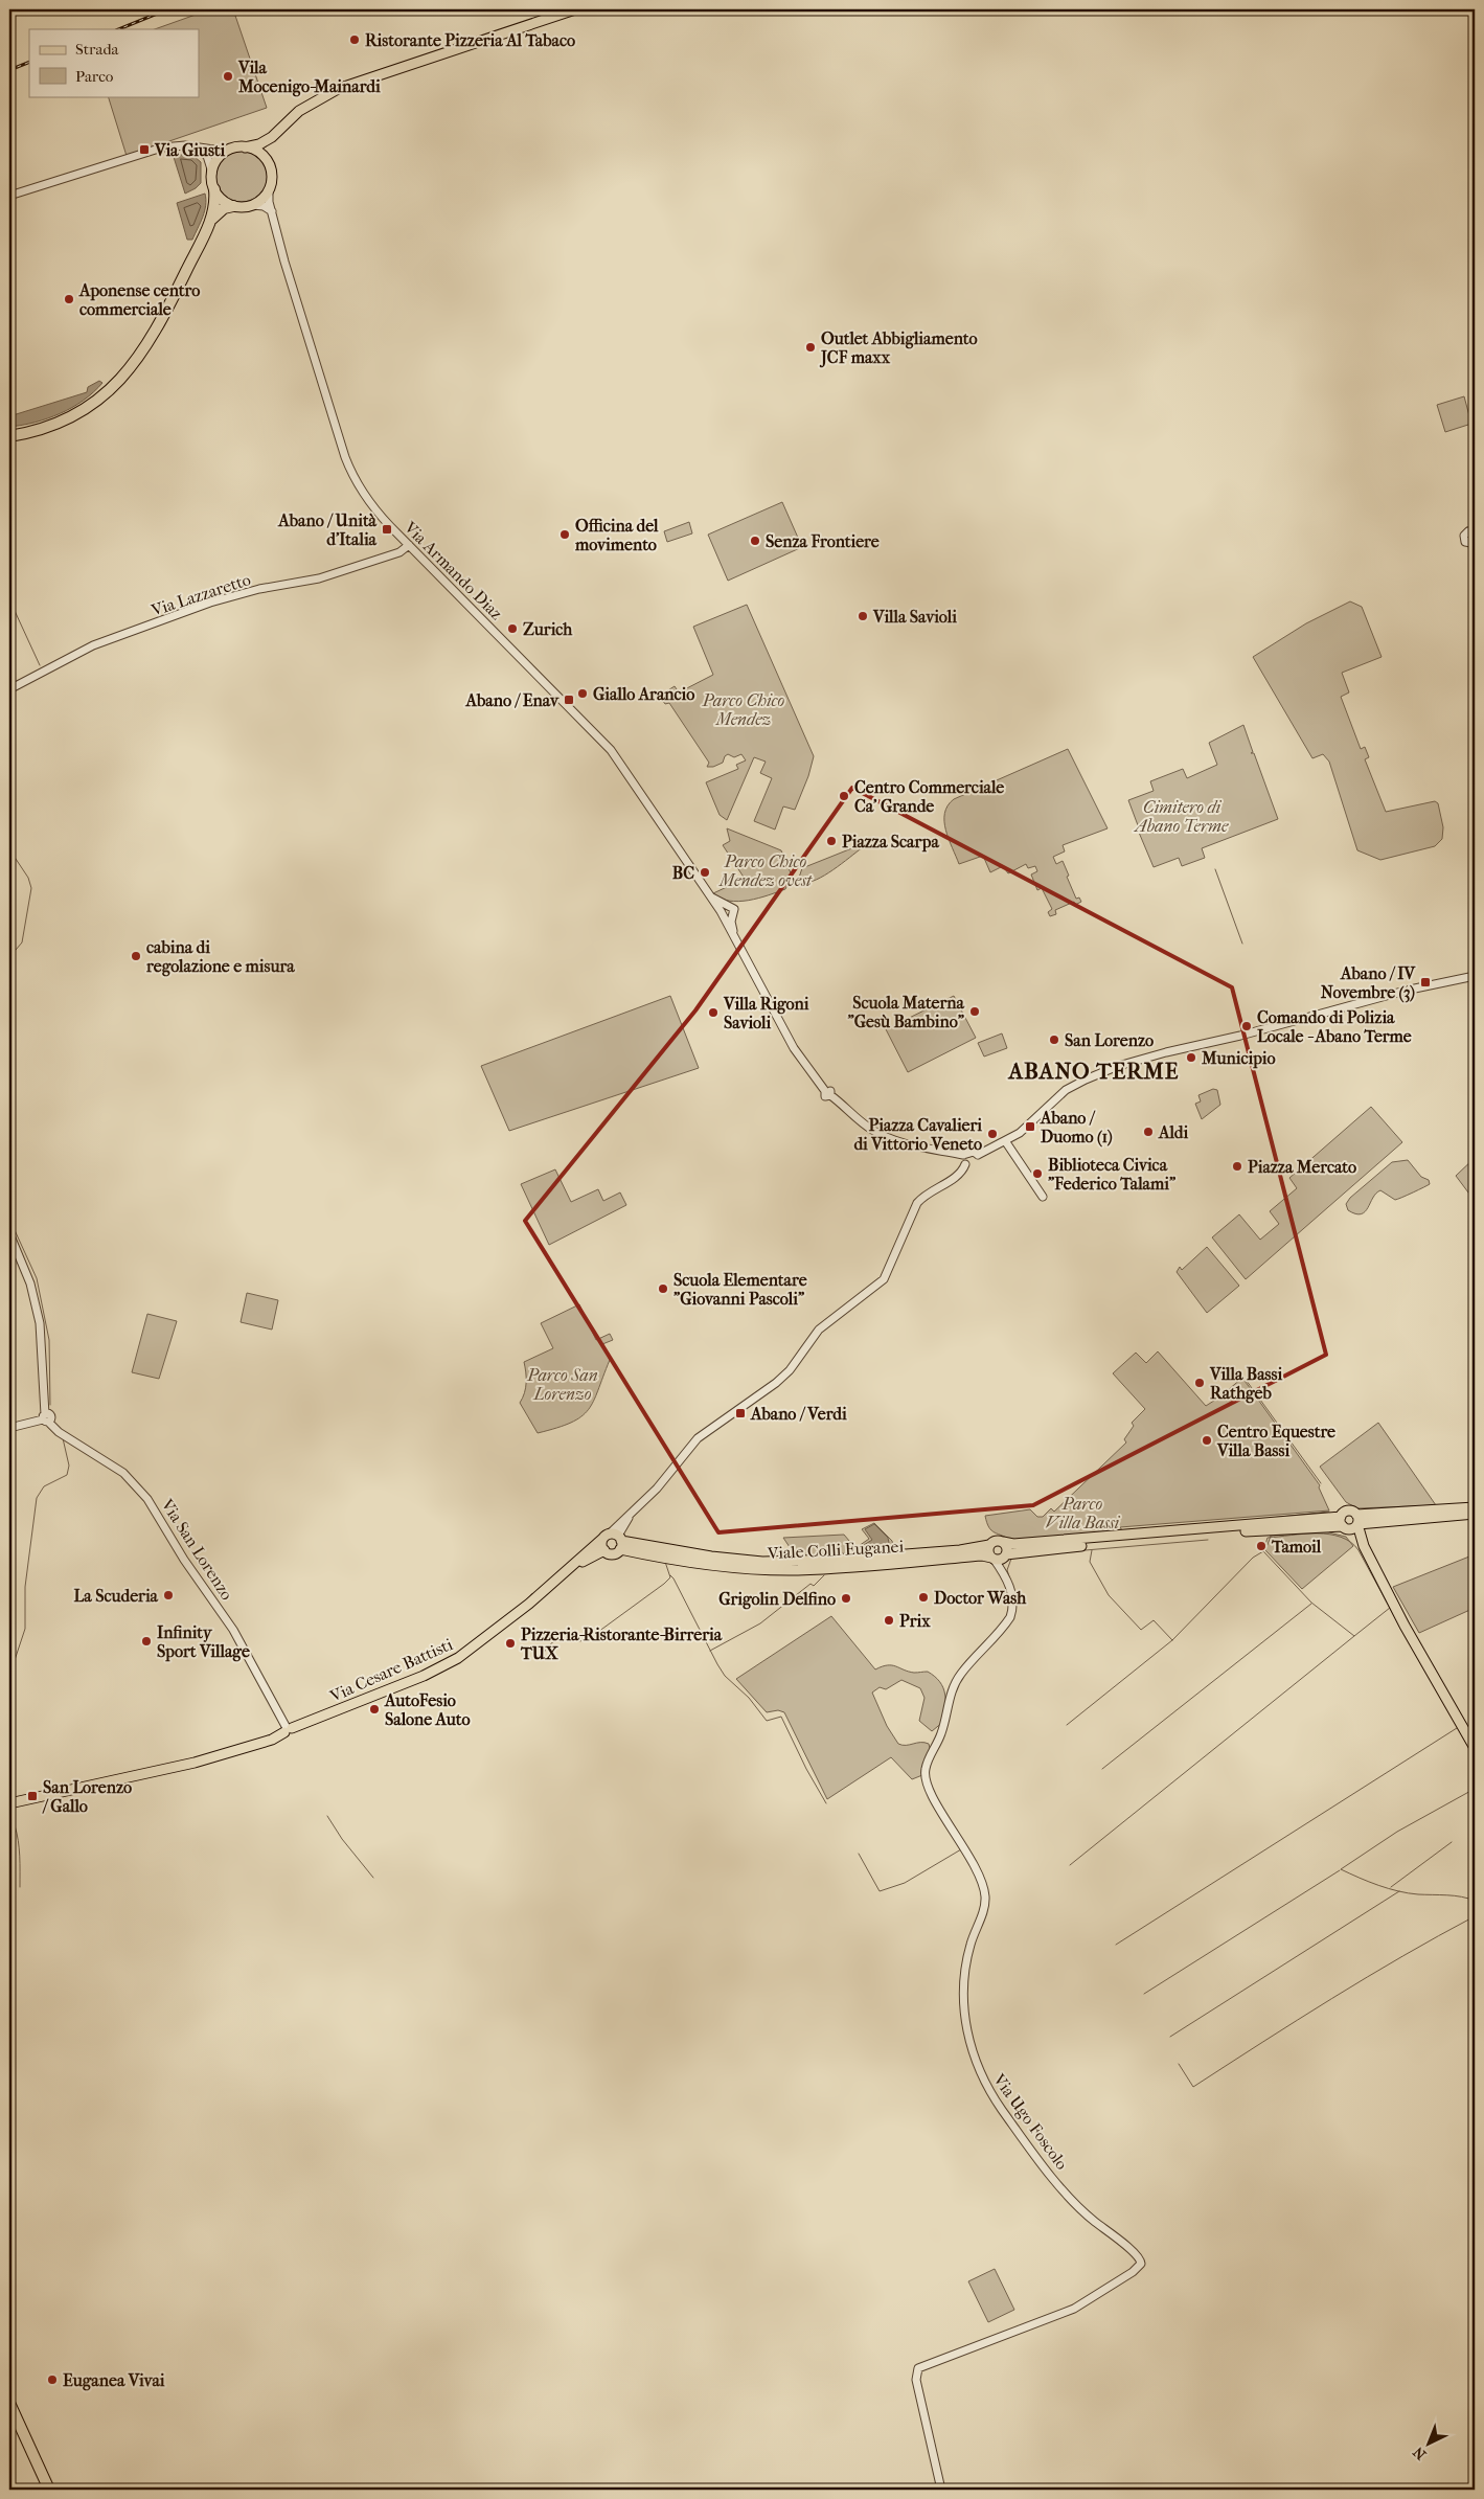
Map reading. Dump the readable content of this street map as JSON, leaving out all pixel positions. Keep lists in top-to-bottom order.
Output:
{
  "streets": {
    "main road": ["Viale Colli Euganei", "Via Cesare Battisti"],
    "street": [
      "Via Armando Diaz",
      "Via Lazzaretto",
      "Via San Lorenzo",
      "Via Ugo Foscolo"
    ]
  },
  "crossings": [
    ["Via Armando Diaz", "Via Lazzaretto"],
    ["Via Armando Diaz", "Via Cesare Battisti"],
    ["Via San Lorenzo", "Via Cesare Battisti"],
    ["Viale Colli Euganei", "Via Cesare Battisti"],
    ["Viale Colli Euganei", "Via Ugo Foscolo"]
  ],
  "districts": ["ABANO TERME"],
  "parks": [
    "Parco Chico Mendez",
    "Cimitero di Abano Terme",
    "Parco Chico Mendez ovest",
    "Parco San Lorenzo",
    "Parco Villa Bassi"
  ],
  "places": {
    "other": [
      "Ristorante Pizzeria Al Tabaco",
      "Vila Mocenigo-Mainardi",
      "Aponense centro commerciale",
      "Outlet Abbigliamento JCF maxx",
      "Officina del movimento",
      "Senza Frontiere",
      "Villa Savioli",
      "Zurich",
      "Giallo Arancio",
      "Centro Commerciale Ca' Grande",
      "Piazza Scarpa",
      "BC",
      "cabina di regolazione e misura",
      "Scuola Materna \"Gesù Bambino\"",
      "Villa Rigoni Savioli",
      "Comando di Polizia Locale - Abano Terme",
      "San Lorenzo",
      "Municipio",
      "Aldi",
      "Piazza Cavalieri di Vittorio Veneto",
      "Piazza Mercato",
      "Biblioteca Civica \"Federico Talami\"",
      "Scuola Elementare \"Giovanni Pascoli\"",
      "Villa Bassi Rathgeb",
      "Centro Equestre Villa Bassi",
      "Tamoil",
      "La Scuderia",
      "Doctor Wash",
      "Grigolin Delfino",
      "Prix",
      "Infinity Sport Village",
      "Pizzeria-Ristorante-Birreria TUX",
      "AutoFesio Salone Auto",
      "Euganea Vivai"
    ],
    "transit": [
      "Via Giusti",
      "Abano / Unità d'Italia",
      "Abano / Enav",
      "Abano / IV Novembre (3)",
      "Abano / Duomo (1)",
      "Abano / Verdi",
      "San Lorenzo / Gallo"
    ]
  },
  "legend": ["Strada", "Parco"],
  "north": "bottom left"
}
